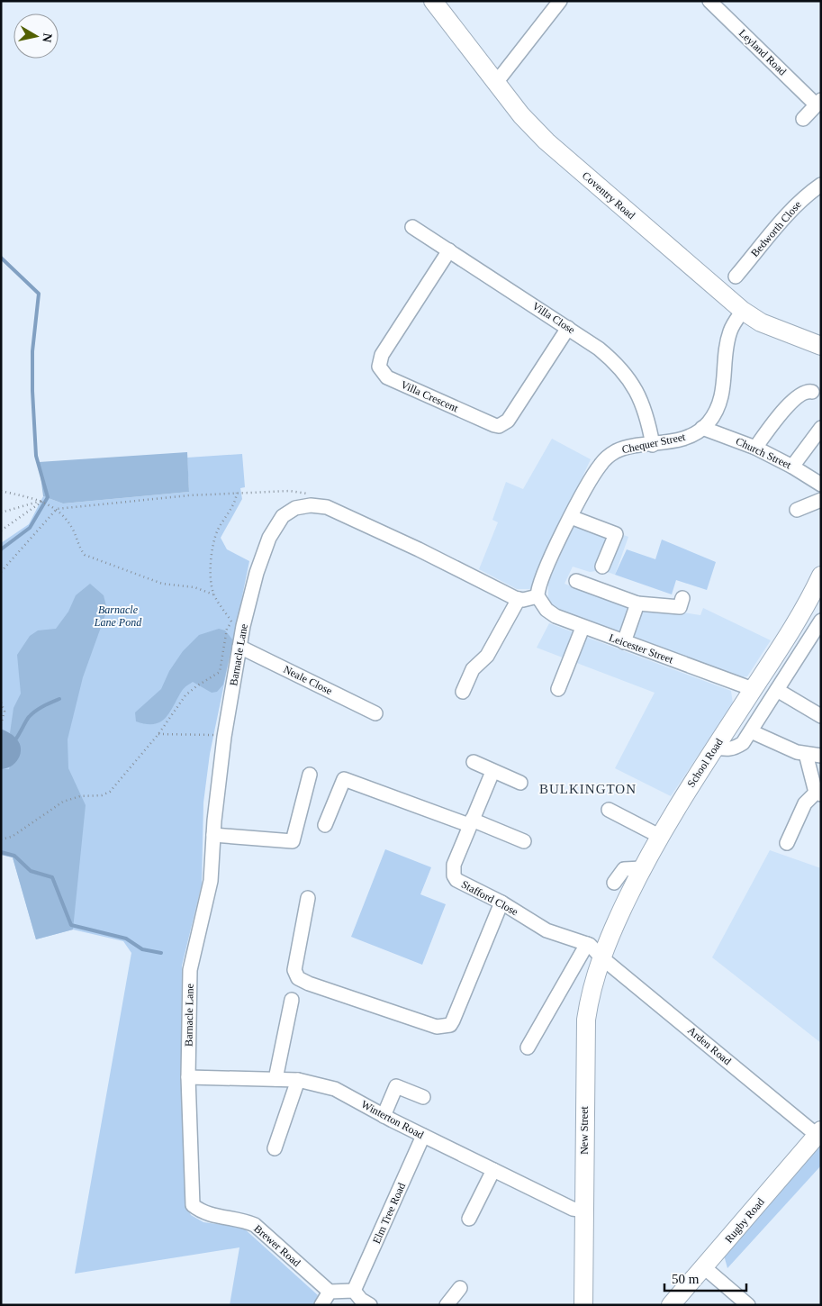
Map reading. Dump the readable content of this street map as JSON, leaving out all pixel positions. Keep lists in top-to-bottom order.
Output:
{
  "streets": {
    "main road": [
      "Coventry Road",
      "School Road",
      "New Street",
      "Rugby Road"
    ],
    "street": [
      "Leyland Road",
      "Bedworth Close",
      "Villa Close",
      "Villa Crescent",
      "Chequer Street",
      "Church Street",
      "Leicester Street",
      "Barnacle Lane",
      "Neale Close",
      "Stafford Close",
      "Arden Road",
      "Winterton Road",
      "Elm Tree Road",
      "Brewer Road"
    ]
  },
  "crossings": [
    ["Coventry Road", "Chequer Street"],
    ["Villa Close", "Villa Crescent"],
    ["Villa Close", "Chequer Street"],
    ["Chequer Street", "Church Street"],
    ["Chequer Street", "Leicester Street"],
    ["Leicester Street", "School Road"],
    ["Barnacle Lane", "Neale Close"],
    ["Barnacle Lane", "Winterton Road"],
    ["Barnacle Lane", "Brewer Road"],
    ["School Road", "Stafford Close"],
    ["School Road", "Arden Road"],
    ["School Road", "New Street"],
    ["Stafford Close", "Arden Road"],
    ["Stafford Close", "New Street"],
    ["Arden Road", "New Street"],
    ["Arden Road", "Rugby Road"],
    ["Winterton Road", "New Street"],
    ["Winterton Road", "Elm Tree Road"],
    ["Winterton Road", "Brewer Road"]
  ],
  "districts": ["BULKINGTON"],
  "parks": ["Barnacle Lane Pond"],
  "scale_bar": "50 m",
  "north": "right"
}
